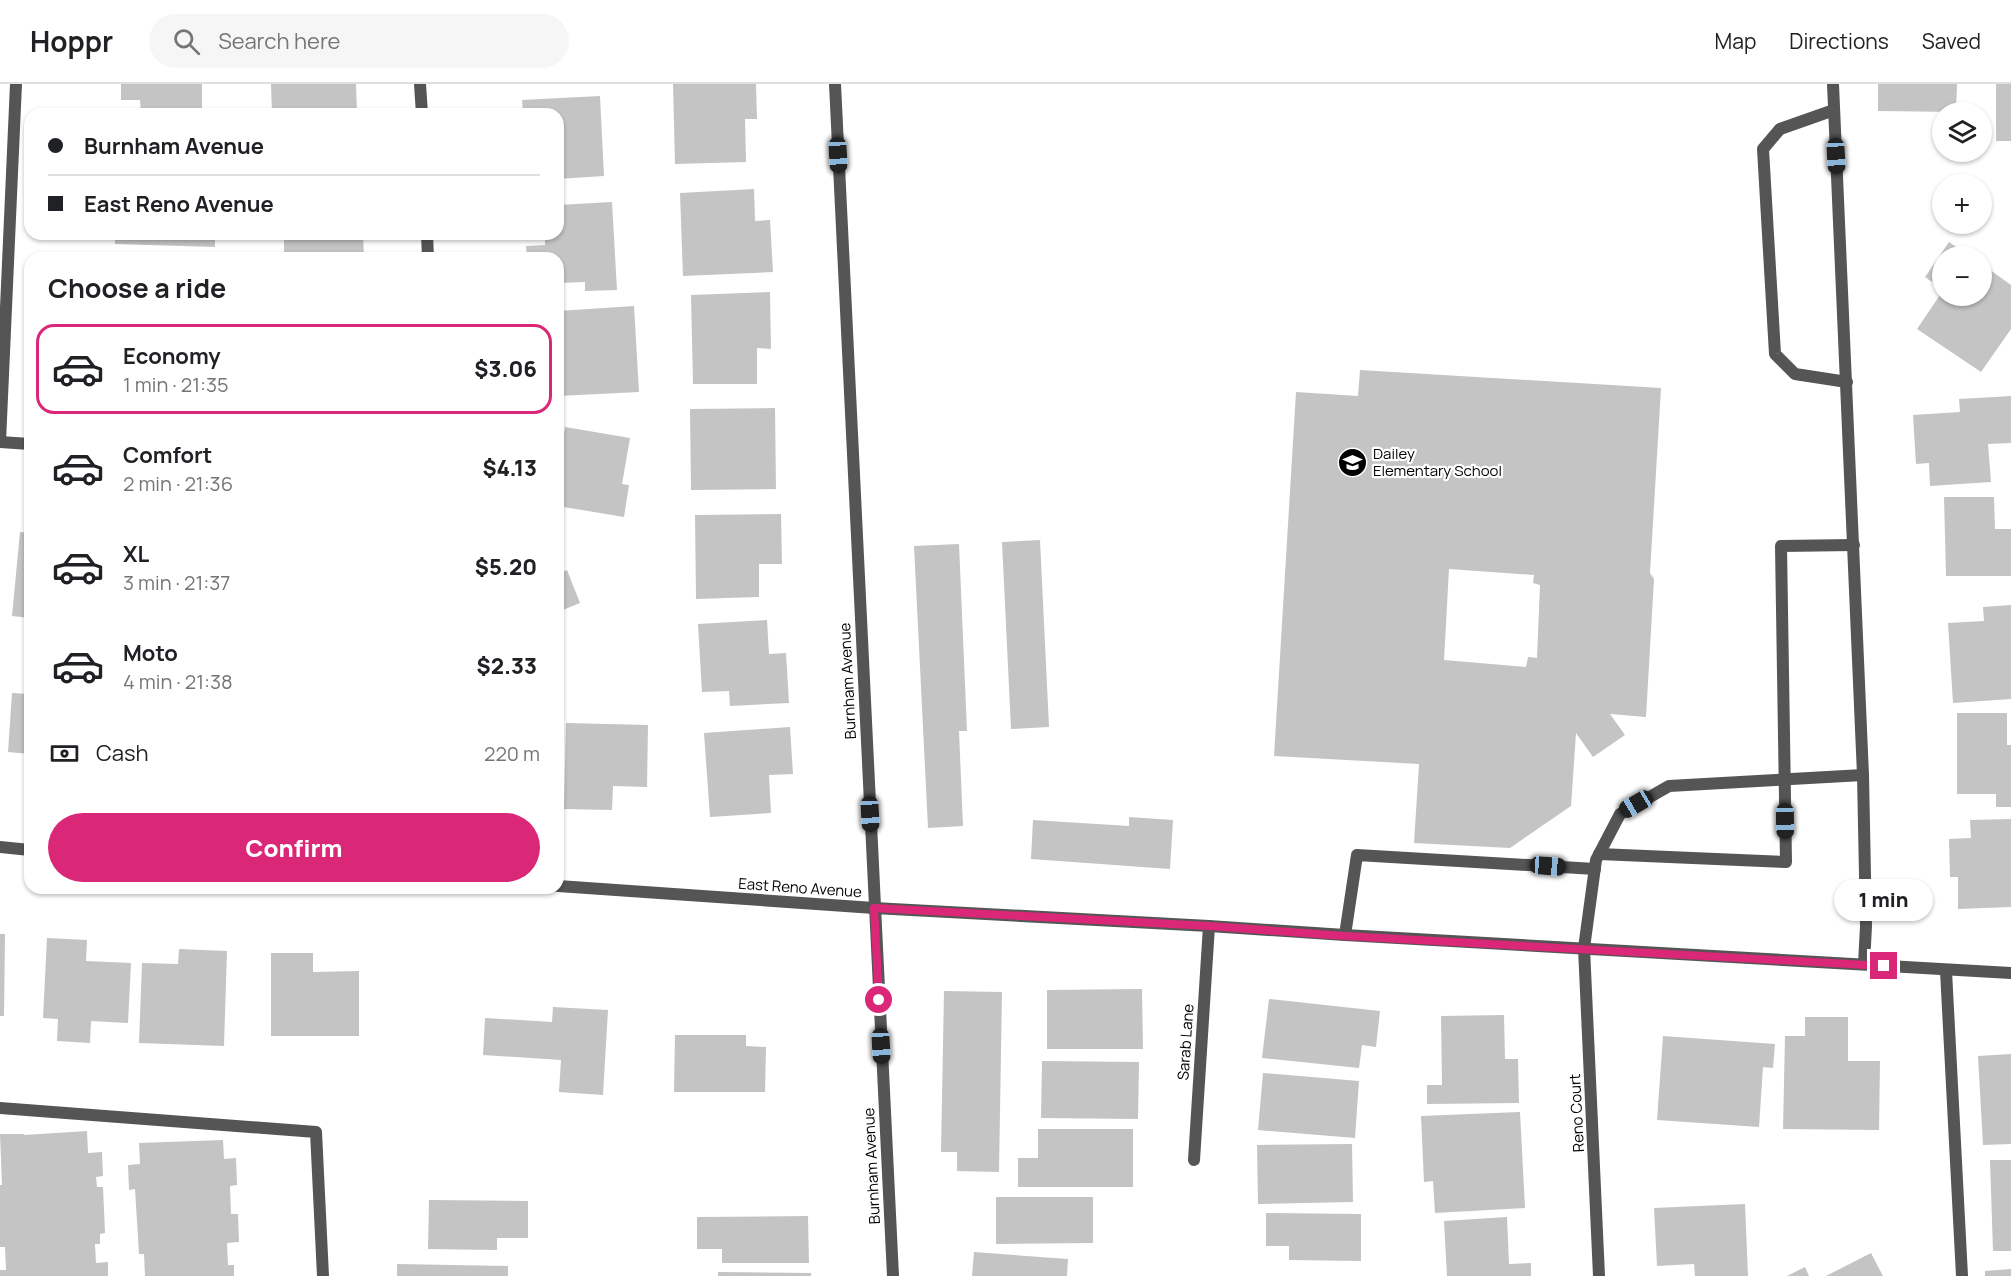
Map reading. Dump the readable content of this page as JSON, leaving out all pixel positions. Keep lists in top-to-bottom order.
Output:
{
  "streets": {
    "street": [
      "Burnham Avenue",
      "East Reno Avenue",
      "Sarab Lane",
      "Reno Court"
    ]
  },
  "crossings": [
    ["Burnham Avenue", "East Reno Avenue"],
    ["East Reno Avenue", "Sarab Lane"],
    ["East Reno Avenue", "Reno Court"]
  ],
  "places": {
    "school or university": ["Dailey Elementary School"]
  },
  "page": {
    "header": "Hoppr",
    "search": "Search here",
    "nav": ["Map", "Directions", "Saved"],
    "map_buttons": ["+", "−"],
    "banner": ["Burnham Avenue", "East Reno Avenue"],
    "heading": "Choose a ride",
    "list": [
      {
        "name": "Economy",
        "note": "1 min · 21:35",
        "value": "$3.06"
      },
      {
        "name": "Comfort",
        "note": "2 min · 21:36",
        "value": "$4.13"
      },
      {
        "name": "XL",
        "note": "3 min · 21:37",
        "value": "$5.20"
      },
      {
        "name": "Moto",
        "note": "4 min · 21:38",
        "value": "$2.33"
      }
    ],
    "pay": ["Cash", "220 m"],
    "buttons": "Confirm",
    "bubble": "1 min"
  }
}
